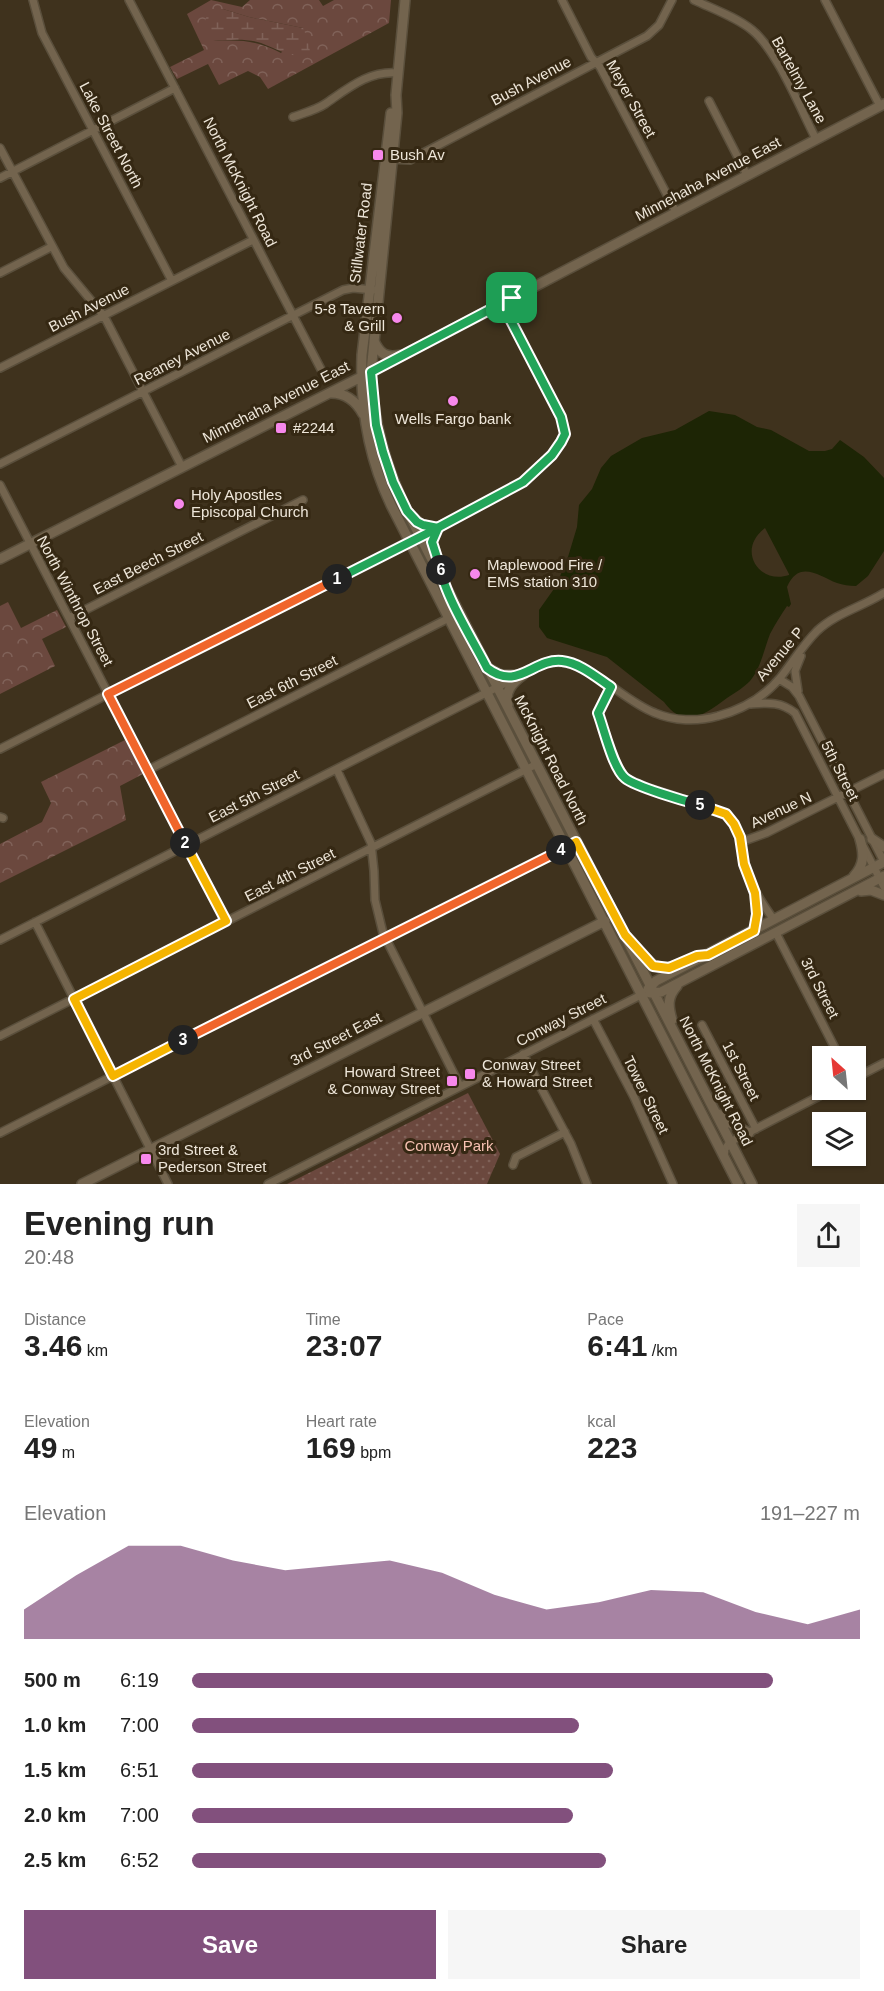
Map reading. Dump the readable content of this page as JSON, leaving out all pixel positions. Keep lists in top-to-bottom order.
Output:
{
  "streets": {
    "main road": [
      "Minnehaha Avenue East",
      "North McKnight Road",
      "Stillwater Road",
      "McKnight Road North",
      "3rd Street East"
    ],
    "street": [
      "Bartelmy Lane",
      "Bush Avenue",
      "Meyer Street",
      "Lake Street North",
      "Reaney Avenue",
      "East Beech Street",
      "North Winthrop Street",
      "Avenue P",
      "East 6th Street",
      "5th Street",
      "East 5th Street",
      "Avenue N",
      "East 4th Street",
      "3rd Street",
      "Conway Street",
      "1st Street",
      "Tower Street"
    ]
  },
  "crossings": [
    ["Bartelmy Lane", "Minnehaha Avenue East"],
    ["Bush Avenue", "Meyer Street"],
    ["Bush Avenue", "Lake Street North"],
    ["Bush Avenue", "North McKnight Road"],
    ["Bush Avenue", "Stillwater Road"],
    ["Meyer Street", "Minnehaha Avenue East"],
    ["Minnehaha Avenue East", "Stillwater Road"],
    ["Minnehaha Avenue East", "North Winthrop Street"],
    ["Minnehaha Avenue East", "McKnight Road North"],
    ["North McKnight Road", "Reaney Avenue"],
    ["North McKnight Road", "McKnight Road North"],
    ["North McKnight Road", "Conway Street"],
    ["Stillwater Road", "Reaney Avenue"],
    ["Stillwater Road", "McKnight Road North"],
    ["East Beech Street", "North Winthrop Street"],
    ["North Winthrop Street", "East 6th Street"],
    ["North Winthrop Street", "East 5th Street"],
    ["North Winthrop Street", "East 4th Street"],
    ["Avenue P", "McKnight Road North"],
    ["Avenue P", "5th Street"],
    ["Avenue P", "East 5th Street"],
    ["Avenue P", "Avenue N"],
    ["East 6th Street", "McKnight Road North"],
    ["McKnight Road North", "East 5th Street"],
    ["McKnight Road North", "East 4th Street"],
    ["McKnight Road North", "Conway Street"],
    ["McKnight Road North", "3rd Street East"],
    ["5th Street", "Avenue N"],
    ["Conway Street", "Tower Street"]
  ],
  "parks": ["Conway Park"],
  "places": {
    "transit": [
      "Bush Av",
      "#2244",
      "Conway Street & Howard Street",
      "Howard Street & Conway Street",
      "3rd Street & Pederson Street"
    ],
    "other": [
      "5-8 Tavern & Grill",
      "Wells Fargo bank",
      "Holy Apostles Episcopal Church",
      "Maplewood Fire / EMS station 310"
    ]
  },
  "north": "top left",
  "page": {
    "pins": [
      "6",
      "1",
      "5",
      "2",
      "4",
      "3"
    ],
    "heading": ["Evening run", "20:48"],
    "stats": [
      ["Distance", "3.46 km"],
      ["Time", "23:07"],
      ["Pace", "6:41 /km"],
      ["Elevation", "49 m"],
      ["Heart rate", "169 bpm"],
      ["kcal", "223"]
    ],
    "chart": ["Elevation", "191–227 m"],
    "list": [
      {
        "name": "500 m",
        "note": "6:19"
      },
      {
        "name": "1.0 km",
        "note": "7:00"
      },
      {
        "name": "1.5 km",
        "note": "6:51"
      },
      {
        "name": "2.0 km",
        "note": "7:00"
      },
      {
        "name": "2.5 km",
        "note": "6:52"
      }
    ],
    "buttons": ["Save", "Share"]
  }
}
